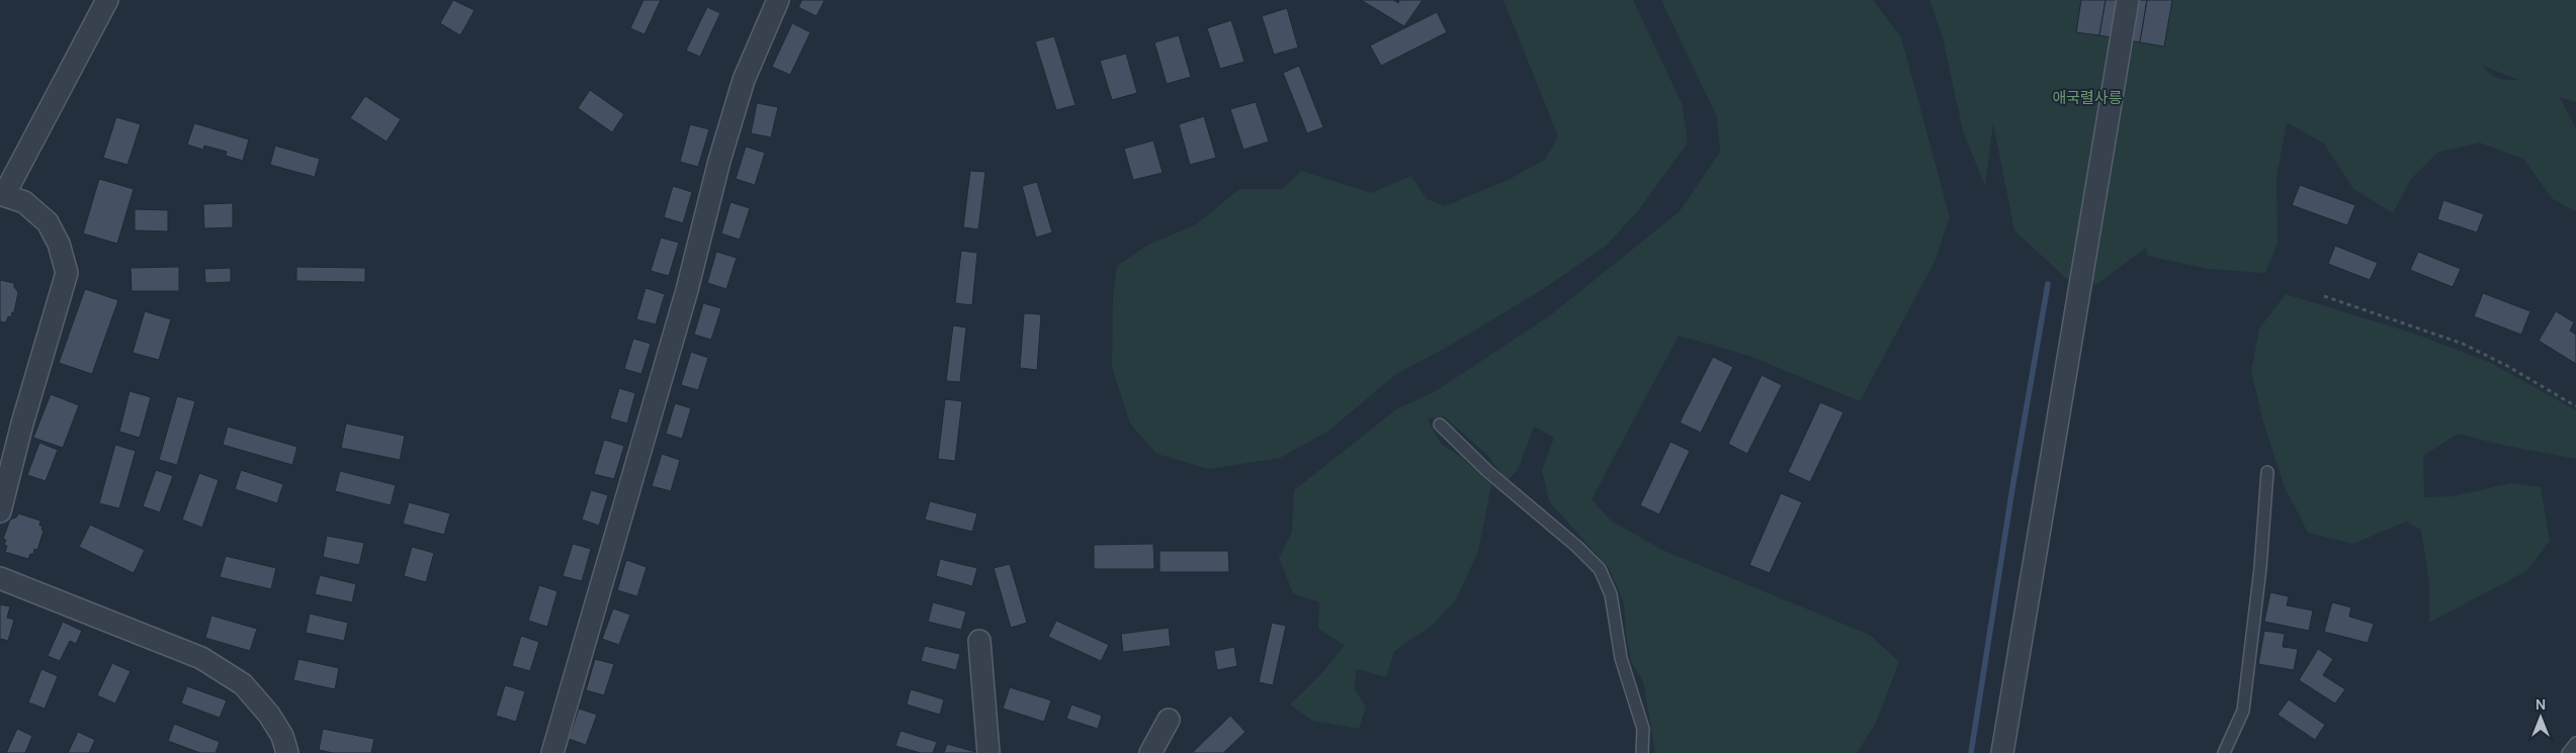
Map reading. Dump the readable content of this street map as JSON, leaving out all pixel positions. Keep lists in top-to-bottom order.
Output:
{
  "parks": ["애국렬사릉"],
  "north": "top"
}
